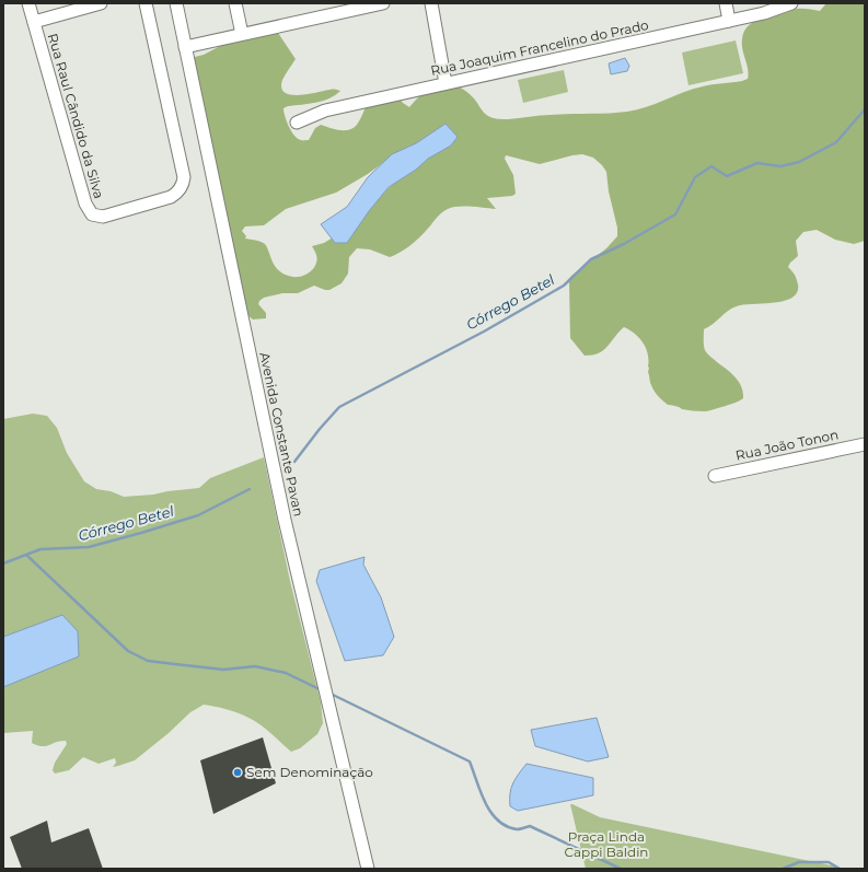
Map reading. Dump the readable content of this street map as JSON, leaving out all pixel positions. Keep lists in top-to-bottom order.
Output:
{
  "streets": {
    "street": [
      "Rua Joaquim Francelino do Prado",
      "Rua Raul Cândido da Silva",
      "Avenida Constante Pavan",
      "Rua João Tonon"
    ]
  },
  "water": ["Córrego Betel"],
  "parks": ["Praça Linda Cappi Baldin"],
  "places": ["Sem Denominação"]
}
